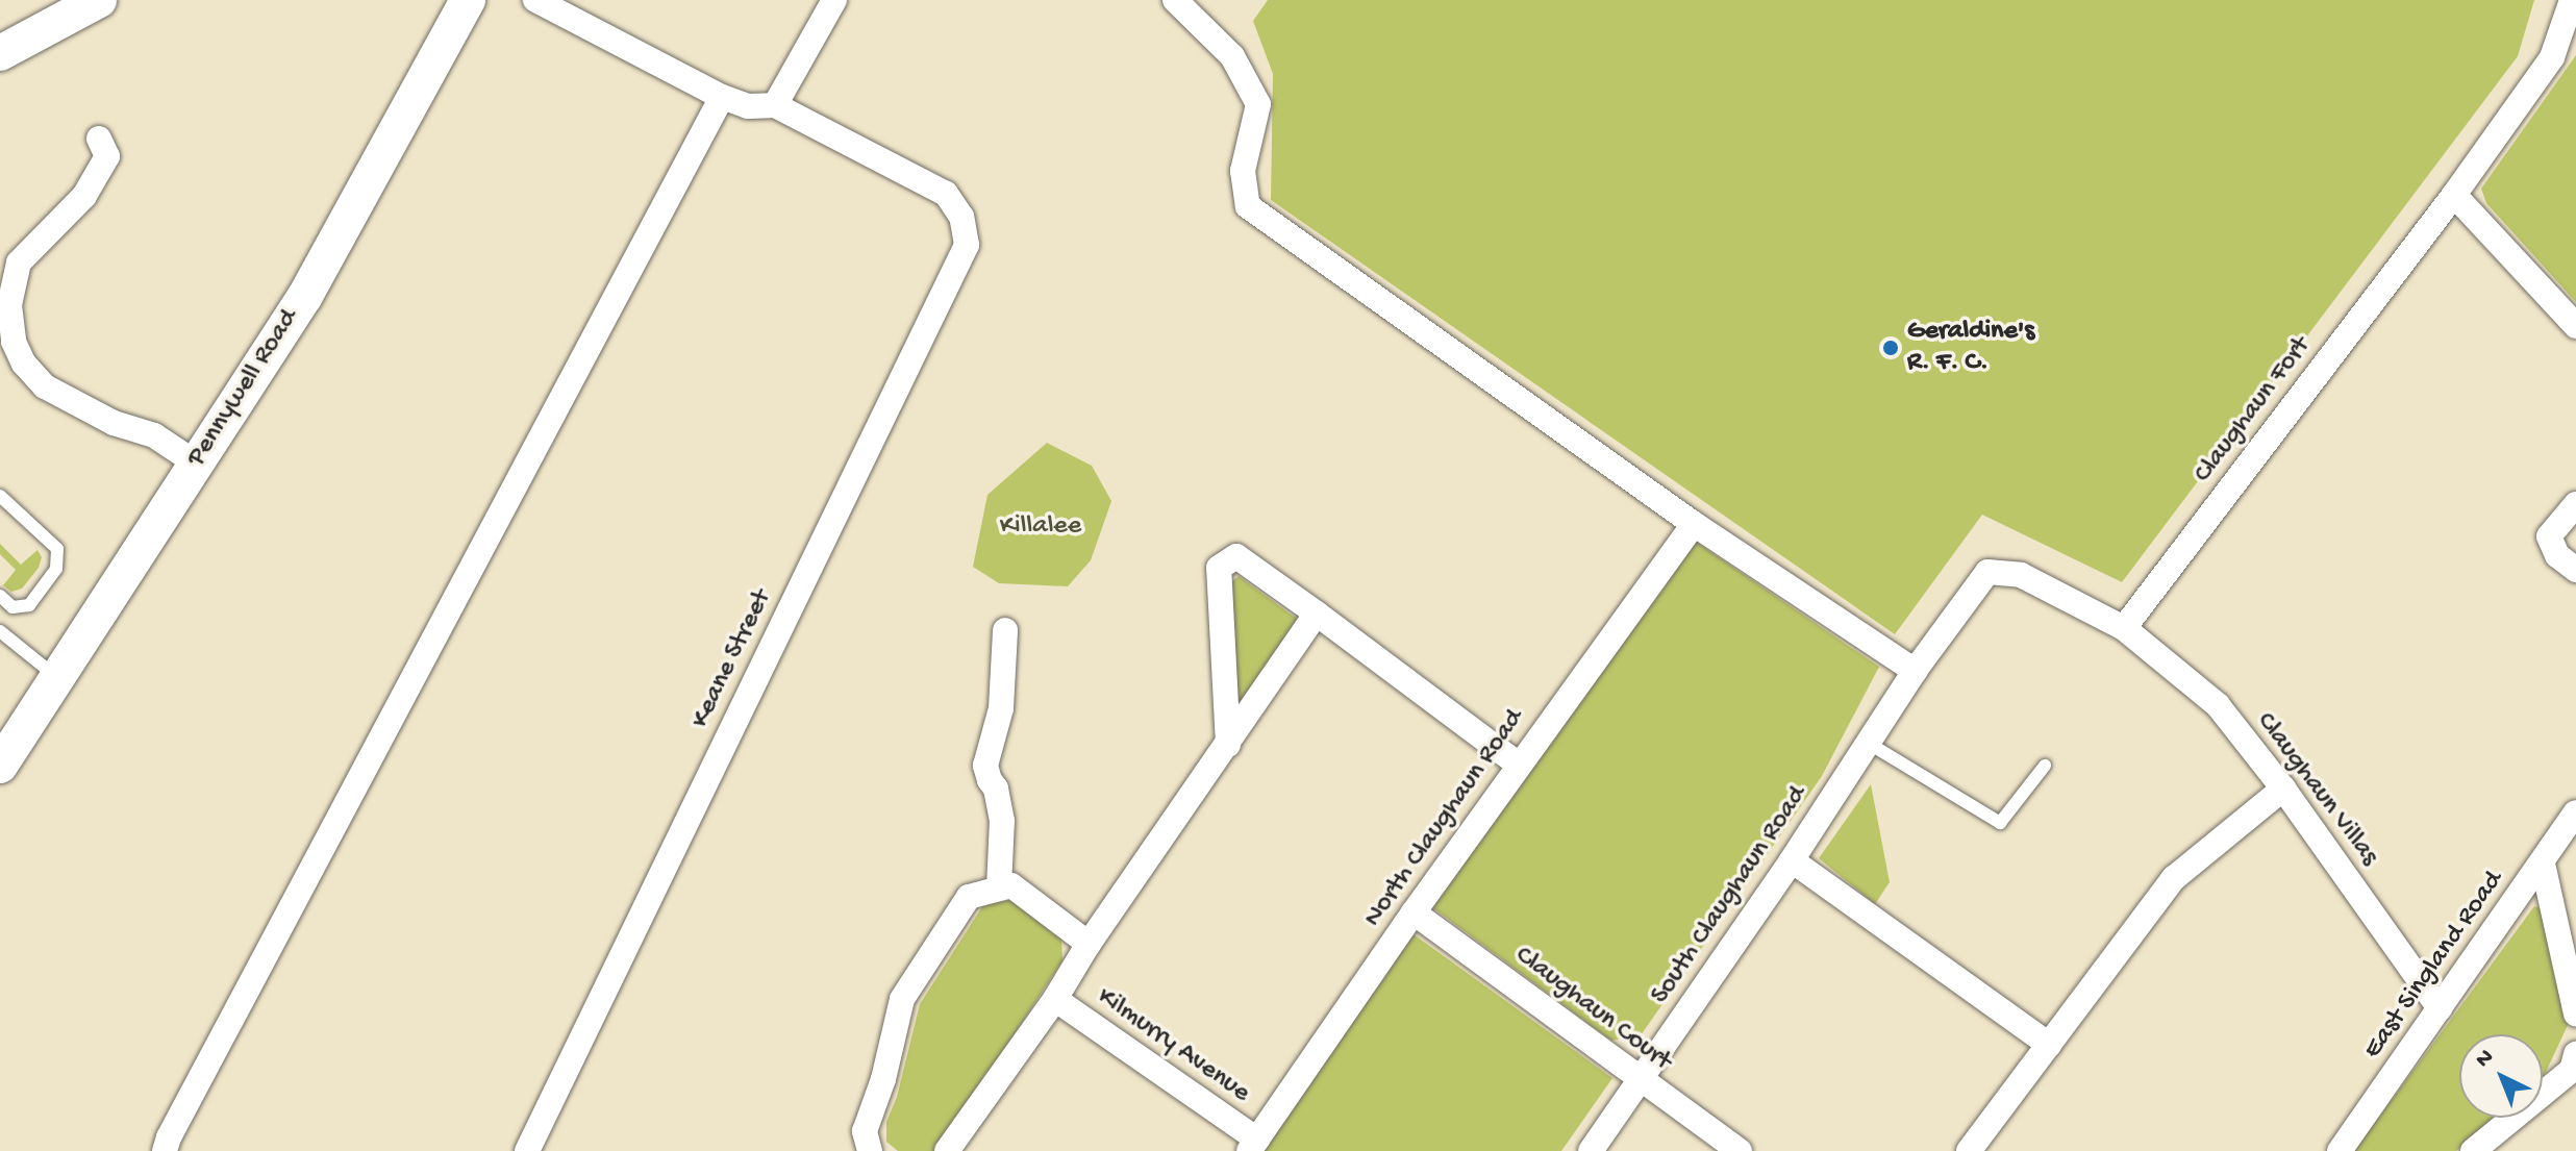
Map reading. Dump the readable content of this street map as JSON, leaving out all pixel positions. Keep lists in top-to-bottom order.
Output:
{
  "streets": {
    "main road": ["Pennywell Road"],
    "street": [
      "Claughaun Fort",
      "Keane Street",
      "Claughaun Villas",
      "North Claughaun Road",
      "South Claughaun Road",
      "East Singland Road",
      "Claughaun Court",
      "Kilmurry Avenue"
    ]
  },
  "crossings": [
    ["Claughaun Fort", "Claughaun Villas"],
    ["Claughaun Villas", "East Singland Road"],
    ["North Claughaun Road", "Claughaun Court"],
    ["North Claughaun Road", "Kilmurry Avenue"],
    ["South Claughaun Road", "Claughaun Court"]
  ],
  "parks": ["Killalee"],
  "places": ["Geraldine's R. F. C."],
  "north": "top left"
}
